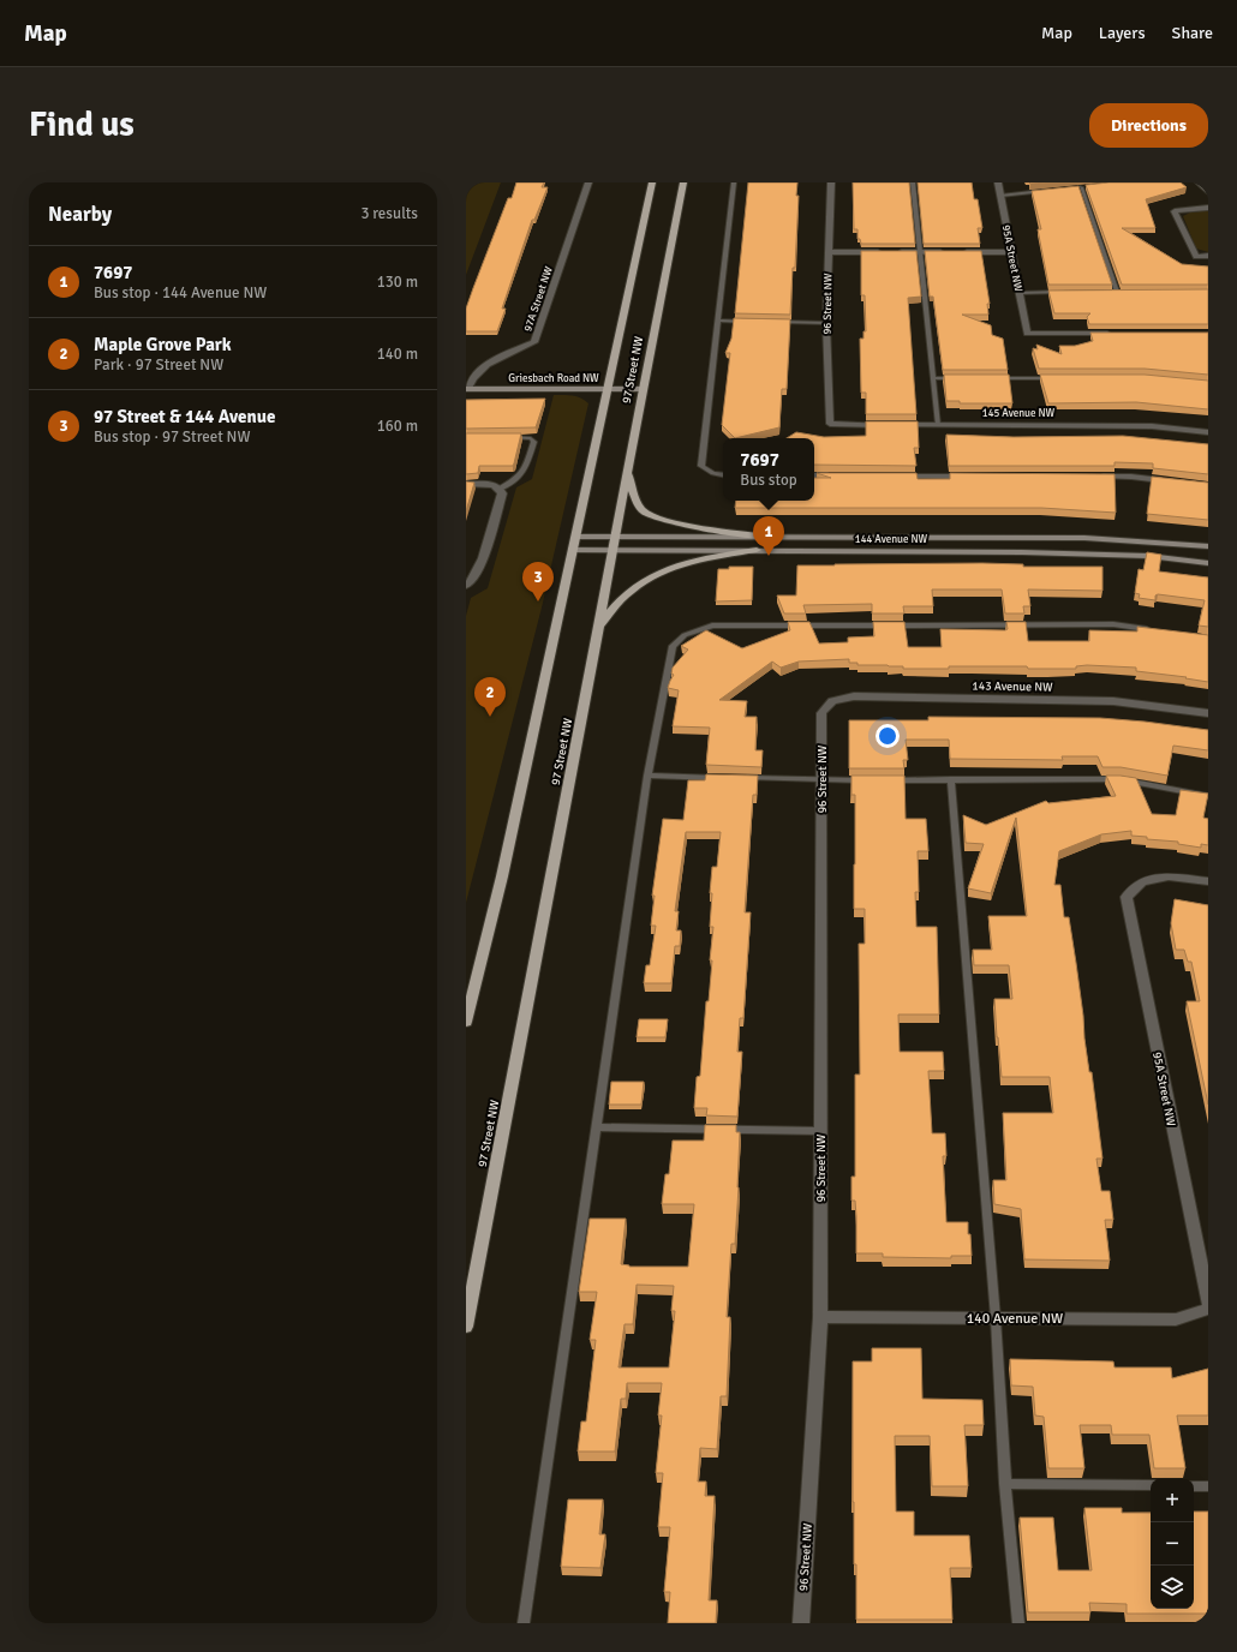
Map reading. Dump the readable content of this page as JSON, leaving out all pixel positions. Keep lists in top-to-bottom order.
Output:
{
  "streets": {
    "main road": ["97 Street NW"],
    "street": [
      "95A Street NW",
      "97A Street NW",
      "96 Street NW",
      "Griesbach Road NW",
      "145 Avenue NW",
      "144 Avenue NW",
      "143 Avenue NW",
      "140 Avenue NW"
    ]
  },
  "crossings": [
    ["97A Street NW", "Griesbach Road NW"],
    ["96 Street NW", "145 Avenue NW"],
    ["96 Street NW", "143 Avenue NW"],
    ["96 Street NW", "140 Avenue NW"],
    ["97 Street NW", "Griesbach Road NW"],
    ["97 Street NW", "144 Avenue NW"]
  ],
  "page": {
    "header": "Map",
    "nav": ["Map", "Layers", "Share"],
    "buttons": "Directions",
    "title": "Find us",
    "heading": ["Nearby", "3 results"],
    "list": [
      {
        "mark": "1",
        "name": "7697",
        "note": "Bus stop · 144 Avenue NW",
        "value": "130 m"
      },
      {
        "mark": "2",
        "name": "Maple Grove Park",
        "note": "Park · 97 Street NW",
        "value": "140 m"
      },
      {
        "mark": "3",
        "name": "97 Street & 144 Avenue",
        "note": "Bus stop · 97 Street NW",
        "value": "160 m"
      }
    ],
    "popup": ["7697", "Bus stop"],
    "pins": ["1", "3", "2"],
    "map_buttons": ["+", "−"]
  }
}
